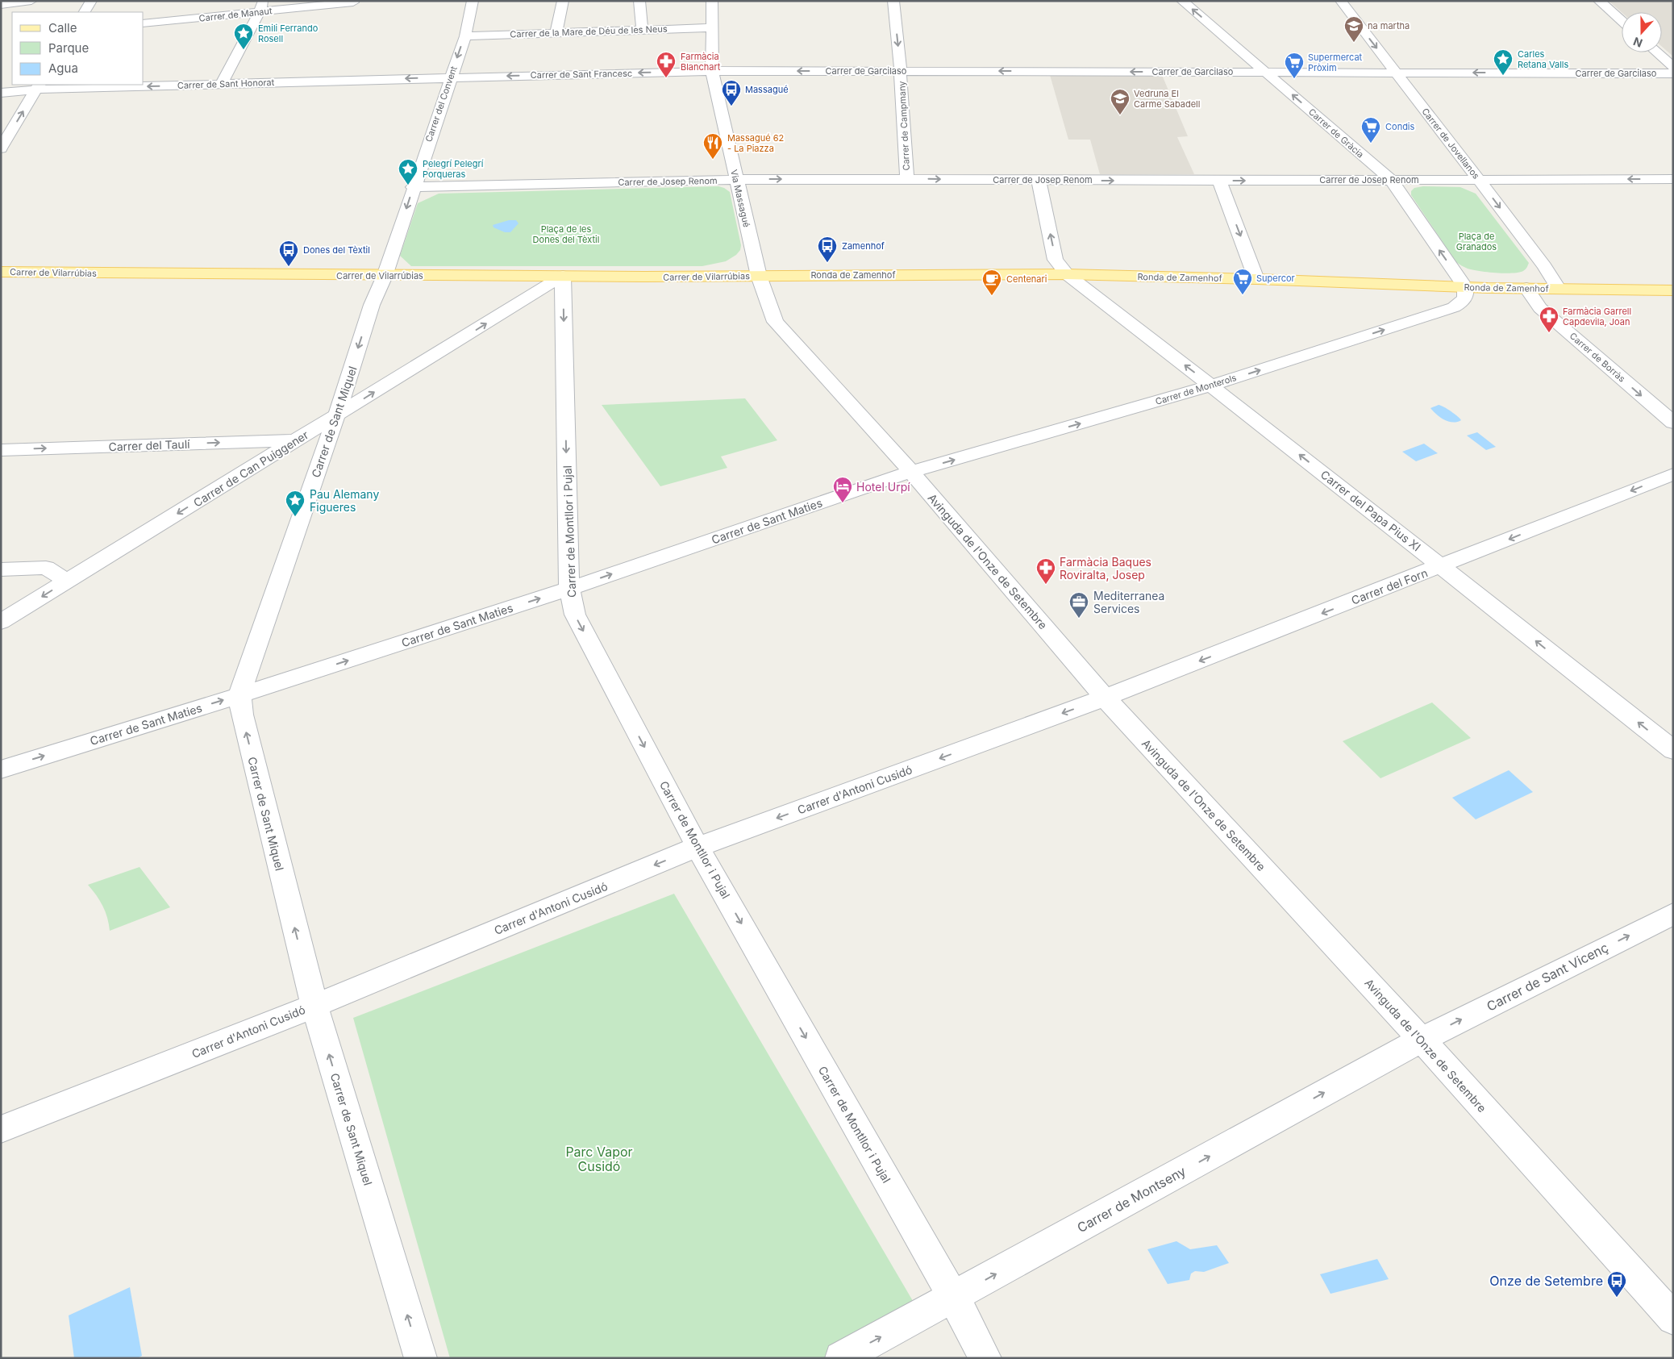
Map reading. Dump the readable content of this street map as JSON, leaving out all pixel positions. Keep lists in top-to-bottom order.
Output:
{
  "streets": {
    "main road": ["Carrer de Vilarrúbias", "Ronda de Zamenhof"],
    "street": [
      "Carrer de Manaut",
      "Carrer de la Mare de Déu de les Neus",
      "Carrer de Garcilaso",
      "Carrer de Sant Francesc",
      "Carrer de Sant Honorat",
      "Carrer del Convent",
      "Carrer de Campmany",
      "Carrer de Gràcia",
      "Carrer de Jovellanos",
      "Carrer de Josep Renom",
      "Via Massagué",
      "Carrer de Borràs",
      "Carrer de Monterols",
      "Carrer de Sant Miquel",
      "Carrer del Taulí",
      "Carrer de Can Puiggener",
      "Carrer del Papa Pius XI",
      "Carrer de Sant Maties",
      "Carrer de Montllor i Pujal",
      "Avinguda de l'Onze de Setembre",
      "Carrer del Forn",
      "Carrer d'Antoni Cusidó",
      "Carrer de Sant Vicenç",
      "Carrer de Montseny"
    ]
  },
  "crossings": [
    ["Carrer de la Mare de Déu de les Neus", "Carrer del Convent"],
    ["Carrer de la Mare de Déu de les Neus", "Via Massagué"],
    ["Carrer de Garcilaso", "Carrer de Sant Francesc"],
    ["Carrer de Garcilaso", "Carrer de Campmany"],
    ["Carrer de Garcilaso", "Carrer de Gràcia"],
    ["Carrer de Garcilaso", "Carrer de Jovellanos"],
    ["Carrer de Garcilaso", "Via Massagué"],
    ["Carrer de Sant Francesc", "Carrer de Sant Honorat"],
    ["Carrer de Sant Francesc", "Carrer del Convent"],
    ["Carrer de Sant Francesc", "Via Massagué"],
    ["Carrer de Sant Honorat", "Carrer del Convent"],
    ["Carrer del Convent", "Carrer de Josep Renom"],
    ["Carrer del Convent", "Carrer de Vilarrúbias"],
    ["Carrer del Convent", "Carrer de Sant Miquel"],
    ["Carrer de Campmany", "Carrer de Josep Renom"],
    ["Carrer de Gràcia", "Carrer de Josep Renom"],
    ["Carrer de Gràcia", "Ronda de Zamenhof"],
    ["Carrer de Gràcia", "Carrer de Monterols"],
    ["Carrer de Jovellanos", "Carrer de Josep Renom"],
    ["Carrer de Jovellanos", "Ronda de Zamenhof"],
    ["Carrer de Josep Renom", "Via Massagué"],
    ["Carrer de Josep Renom", "Carrer del Papa Pius XI"],
    ["Via Massagué", "Carrer de Vilarrúbias"],
    ["Via Massagué", "Ronda de Zamenhof"],
    ["Via Massagué", "Avinguda de l'Onze de Setembre"],
    ["Carrer de Vilarrúbias", "Ronda de Zamenhof"],
    ["Carrer de Vilarrúbias", "Carrer de Sant Miquel"],
    ["Carrer de Vilarrúbias", "Carrer de Can Puiggener"],
    ["Carrer de Vilarrúbias", "Carrer de Montllor i Pujal"],
    ["Carrer de Vilarrúbias", "Avinguda de l'Onze de Setembre"],
    ["Ronda de Zamenhof", "Carrer de Borràs"],
    ["Ronda de Zamenhof", "Carrer de Monterols"],
    ["Ronda de Zamenhof", "Carrer del Papa Pius XI"],
    ["Ronda de Zamenhof", "Avinguda de l'Onze de Setembre"],
    ["Carrer de Monterols", "Carrer del Papa Pius XI"],
    ["Carrer de Monterols", "Carrer de Sant Maties"],
    ["Carrer de Monterols", "Avinguda de l'Onze de Setembre"],
    ["Carrer de Sant Miquel", "Carrer de Can Puiggener"],
    ["Carrer de Sant Miquel", "Carrer de Sant Maties"],
    ["Carrer de Sant Miquel", "Carrer d'Antoni Cusidó"],
    ["Carrer del Taulí", "Carrer de Can Puiggener"],
    ["Carrer de Can Puiggener", "Carrer de Montllor i Pujal"],
    ["Carrer del Papa Pius XI", "Carrer del Forn"],
    ["Carrer de Sant Maties", "Carrer de Montllor i Pujal"],
    ["Carrer de Sant Maties", "Avinguda de l'Onze de Setembre"],
    ["Carrer de Montllor i Pujal", "Carrer d'Antoni Cusidó"],
    ["Carrer de Montllor i Pujal", "Carrer de Montseny"],
    ["Avinguda de l'Onze de Setembre", "Carrer del Forn"],
    ["Avinguda de l'Onze de Setembre", "Carrer d'Antoni Cusidó"],
    ["Avinguda de l'Onze de Setembre", "Carrer de Sant Vicenç"],
    ["Avinguda de l'Onze de Setembre", "Carrer de Montseny"],
    ["Carrer del Forn", "Carrer d'Antoni Cusidó"],
    ["Carrer de Sant Vicenç", "Carrer de Montseny"]
  ],
  "one_way": [
    "Carrer de Garcilaso",
    "Carrer de Sant Francesc",
    "Carrer de Sant Honorat",
    "Carrer del Convent",
    "Carrer de Campmany",
    "Carrer de Gràcia",
    "Carrer de Jovellanos",
    "Carrer de Borràs",
    "Carrer de Monterols",
    "Carrer del Taulí",
    "Carrer del Papa Pius XI",
    "Carrer de Sant Maties",
    "Carrer de Montllor i Pujal",
    "Carrer del Forn",
    "Carrer d'Antoni Cusidó",
    "Carrer de Sant Vicenç",
    "Carrer de Montseny"
  ],
  "parks": ["Plaça de les Dones del Tèxtil", "Plaça de Granados", "Parc Vapor Cusidó"],
  "places": {
    "school or university": ["na martha", "Vedruna El Carme Sabadell"],
    "place": [
      "Emili Ferrando Rosell",
      "Carles Retana Valls",
      "Pelegrí Pelegrí Porqueras",
      "Pau Alemany Figueres"
    ],
    "pharmacy": ["Farmàcia Blanchart", "Farmàcia Garrell Capdevila, Joan", "Farmàcia Baques Roviralta, Josep"],
    "supermarket": ["Supermercat Pròxim", "Condis", "Supercor"],
    "bus stop": [
      "Massagué",
      "Zamenhof",
      "Dones del Tèxtil",
      "Onze de Setembre"
    ],
    "restaurant": ["Massagué 62 - La Piazza"],
    "cafe": ["Centenari"],
    "hotel": ["Hotel Urpí"],
    "office": ["Mediterranea Services"]
  },
  "legend": ["Calle", "Parque", "Agua"],
  "north": "bottom"
}
